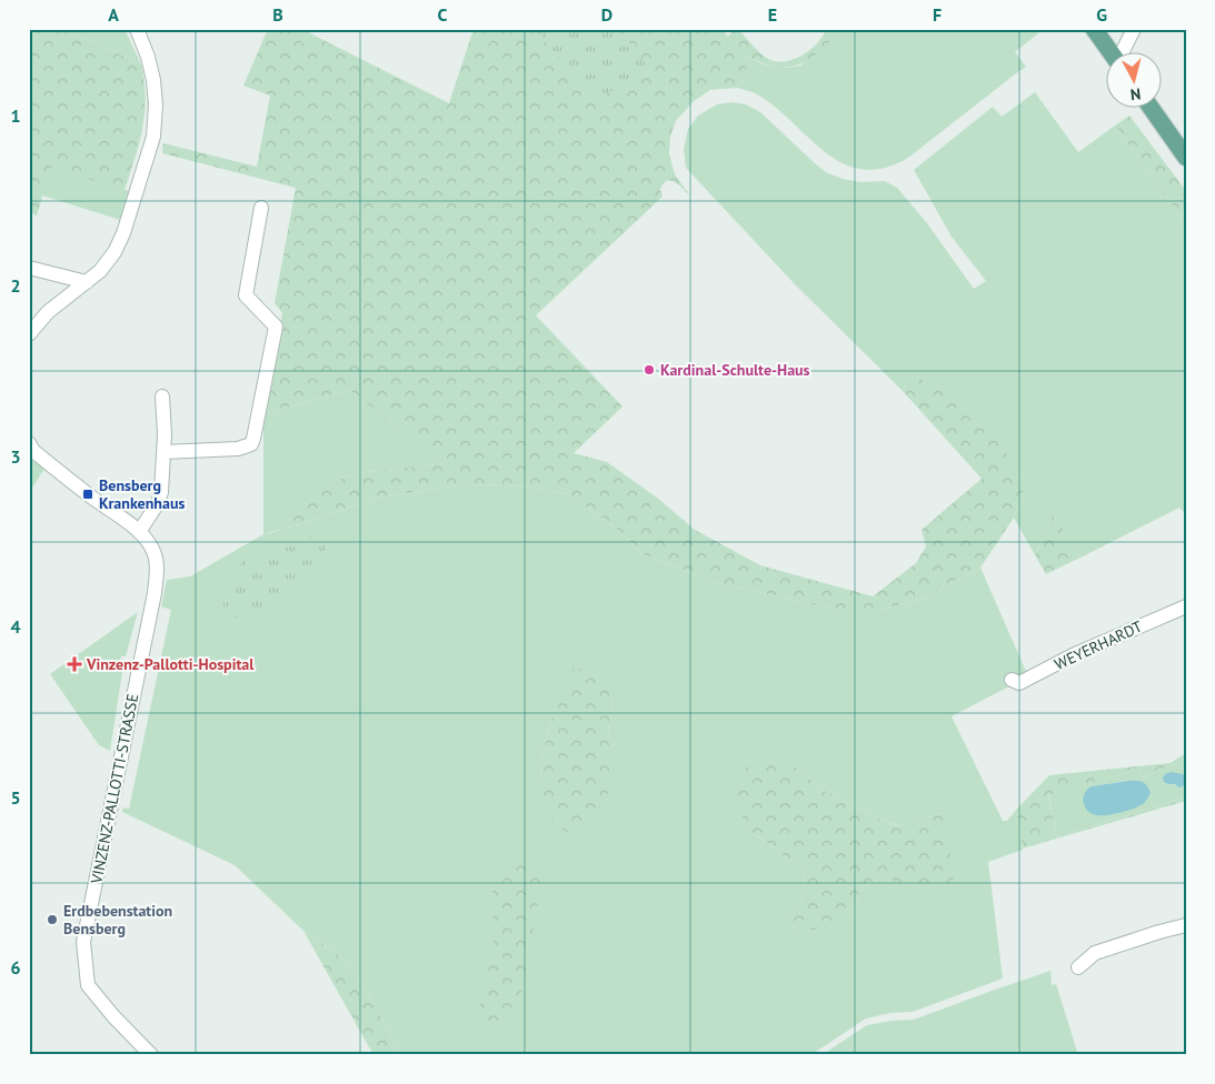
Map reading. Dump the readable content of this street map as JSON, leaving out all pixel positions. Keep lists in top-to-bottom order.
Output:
{
  "streets": {
    "street": ["WEYERHARDT", "VINZENZ-PALLOTTI-STRASSE"]
  },
  "places": {
    "other": ["Kardinal-Schulte-Haus", "Erdbebenstation Bensberg"],
    "transit": ["Bensberg Krankenhaus"],
    "health": ["Vinzenz-Pallotti-Hospital"]
  },
  "north": "bottom",
  "grid": {
    "columns": [
      "A",
      "B",
      "C",
      "D",
      "E",
      "F",
      "G"
    ],
    "rows": [
      "1",
      "2",
      "3",
      "4",
      "5",
      "6"
    ]
  }
}
